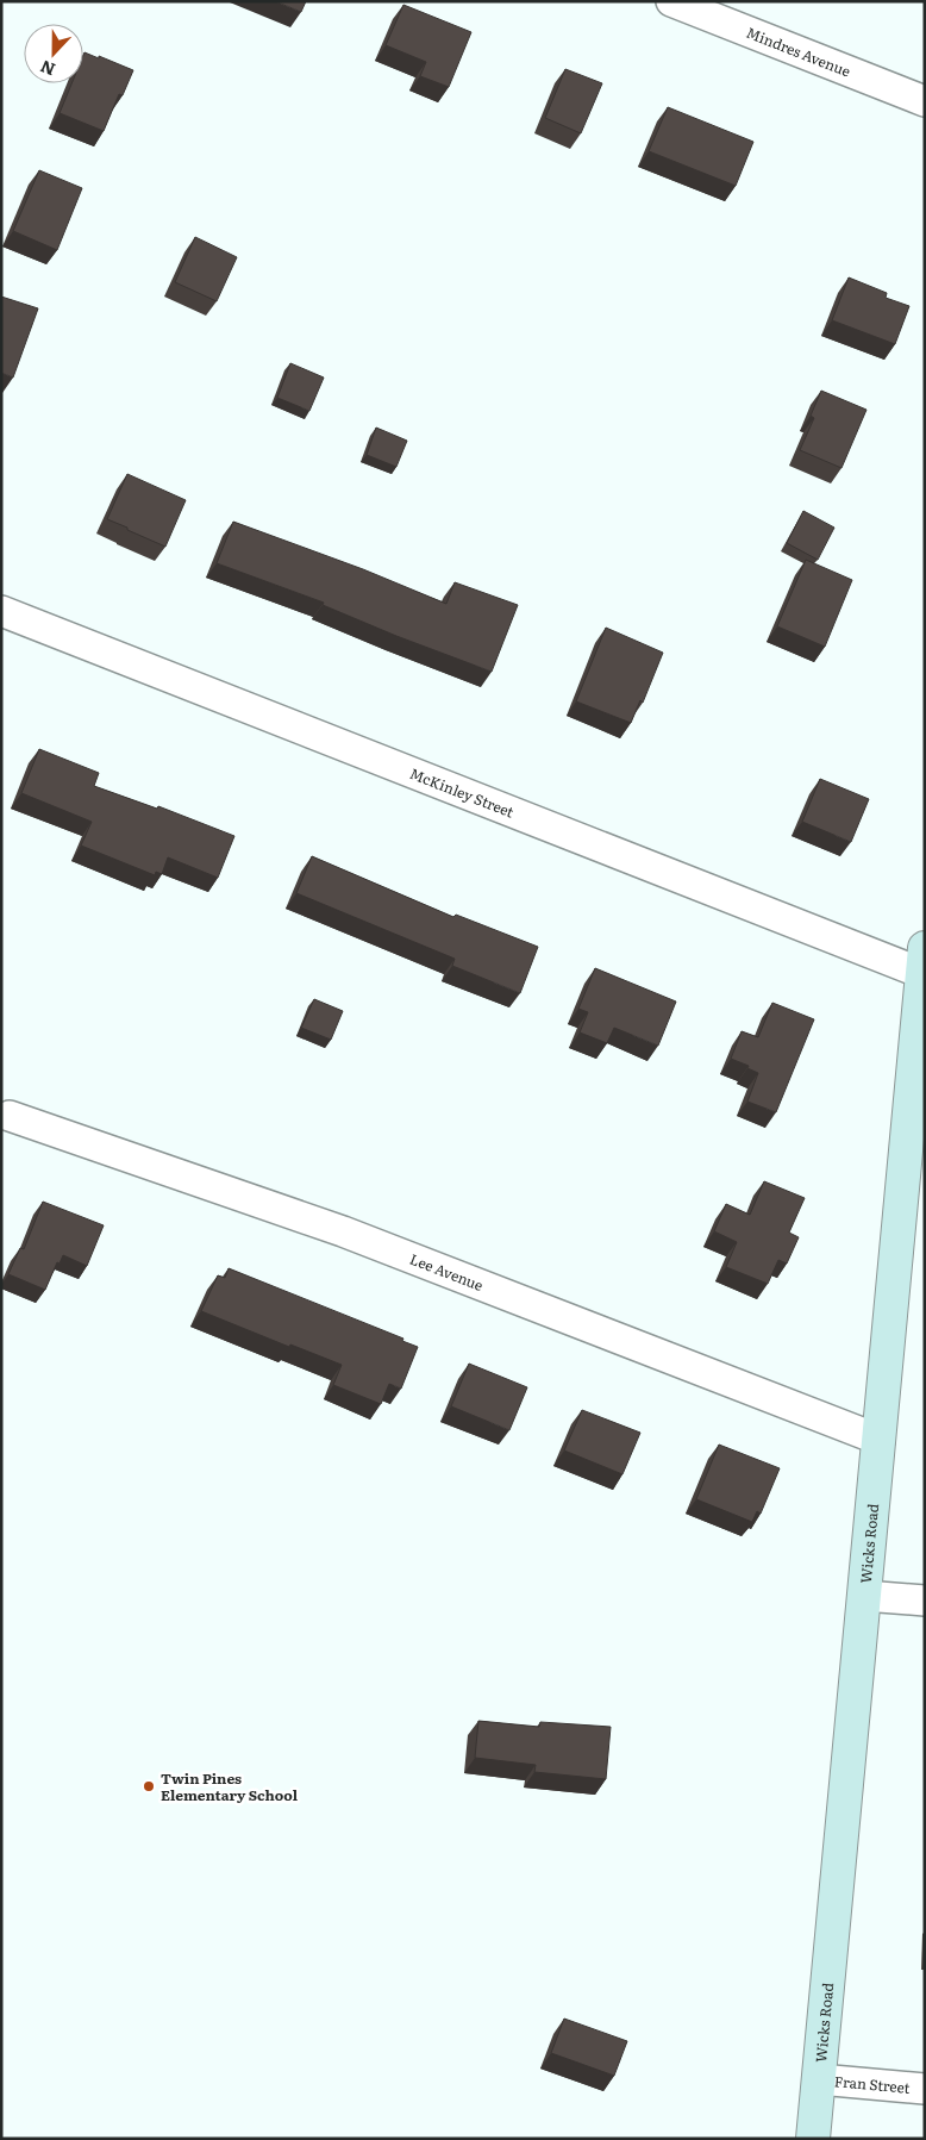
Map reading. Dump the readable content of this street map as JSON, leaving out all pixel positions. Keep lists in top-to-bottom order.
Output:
{
  "streets": {
    "main road": ["Wicks Road"],
    "street": [
      "Mindres Avenue",
      "McKinley Street",
      "Lee Avenue",
      "Fran Street"
    ]
  },
  "crossings": [
    ["McKinley Street", "Wicks Road"],
    ["Lee Avenue", "Wicks Road"],
    ["Wicks Road", "Fran Street"]
  ],
  "places": ["Twin Pines Elementary School"],
  "north": "bottom"
}
